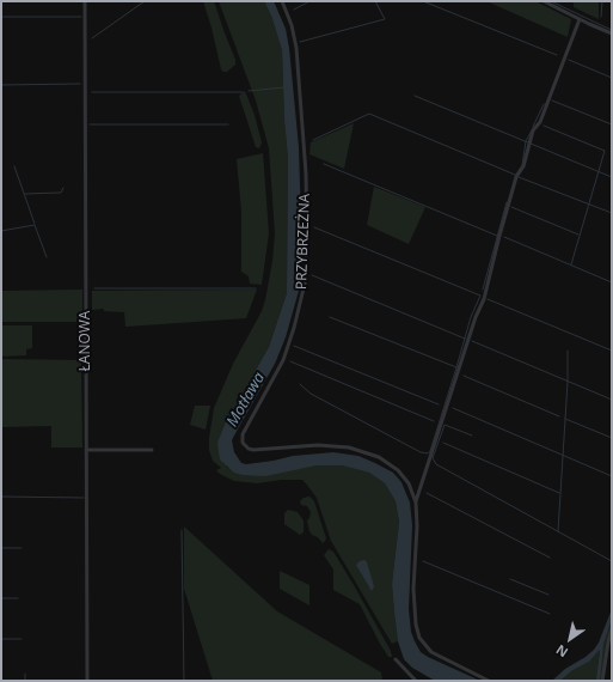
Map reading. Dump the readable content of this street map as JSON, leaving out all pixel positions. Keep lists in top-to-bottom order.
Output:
{
  "streets": {
    "street": ["PRZYBRZEŻNA", "ŁANOWA"]
  },
  "water": ["Motława"],
  "north": "bottom left"
}
